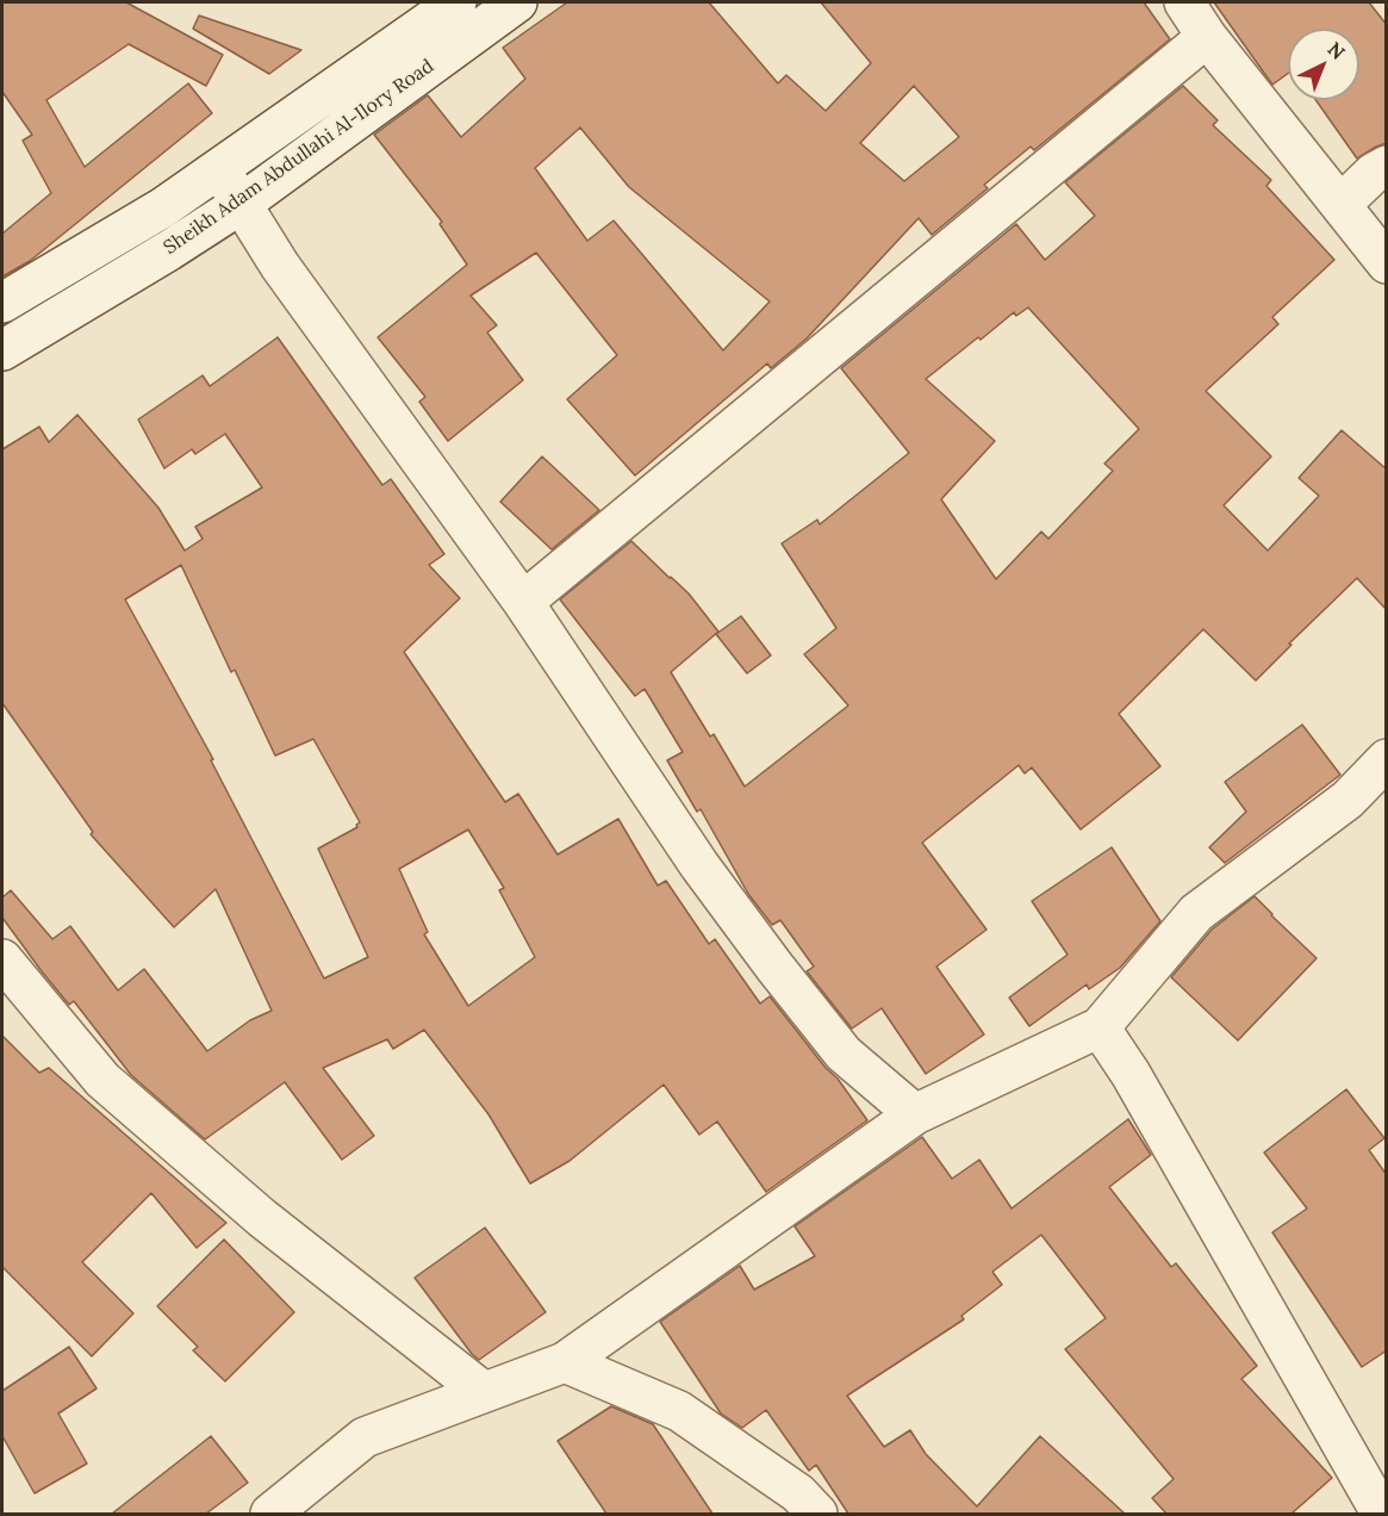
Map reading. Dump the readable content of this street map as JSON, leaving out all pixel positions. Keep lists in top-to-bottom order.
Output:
{
  "streets": {
    "street": ["Sheikh Adam Abdullahi Al-Ilory Road"]
  },
  "north": "top right"
}
